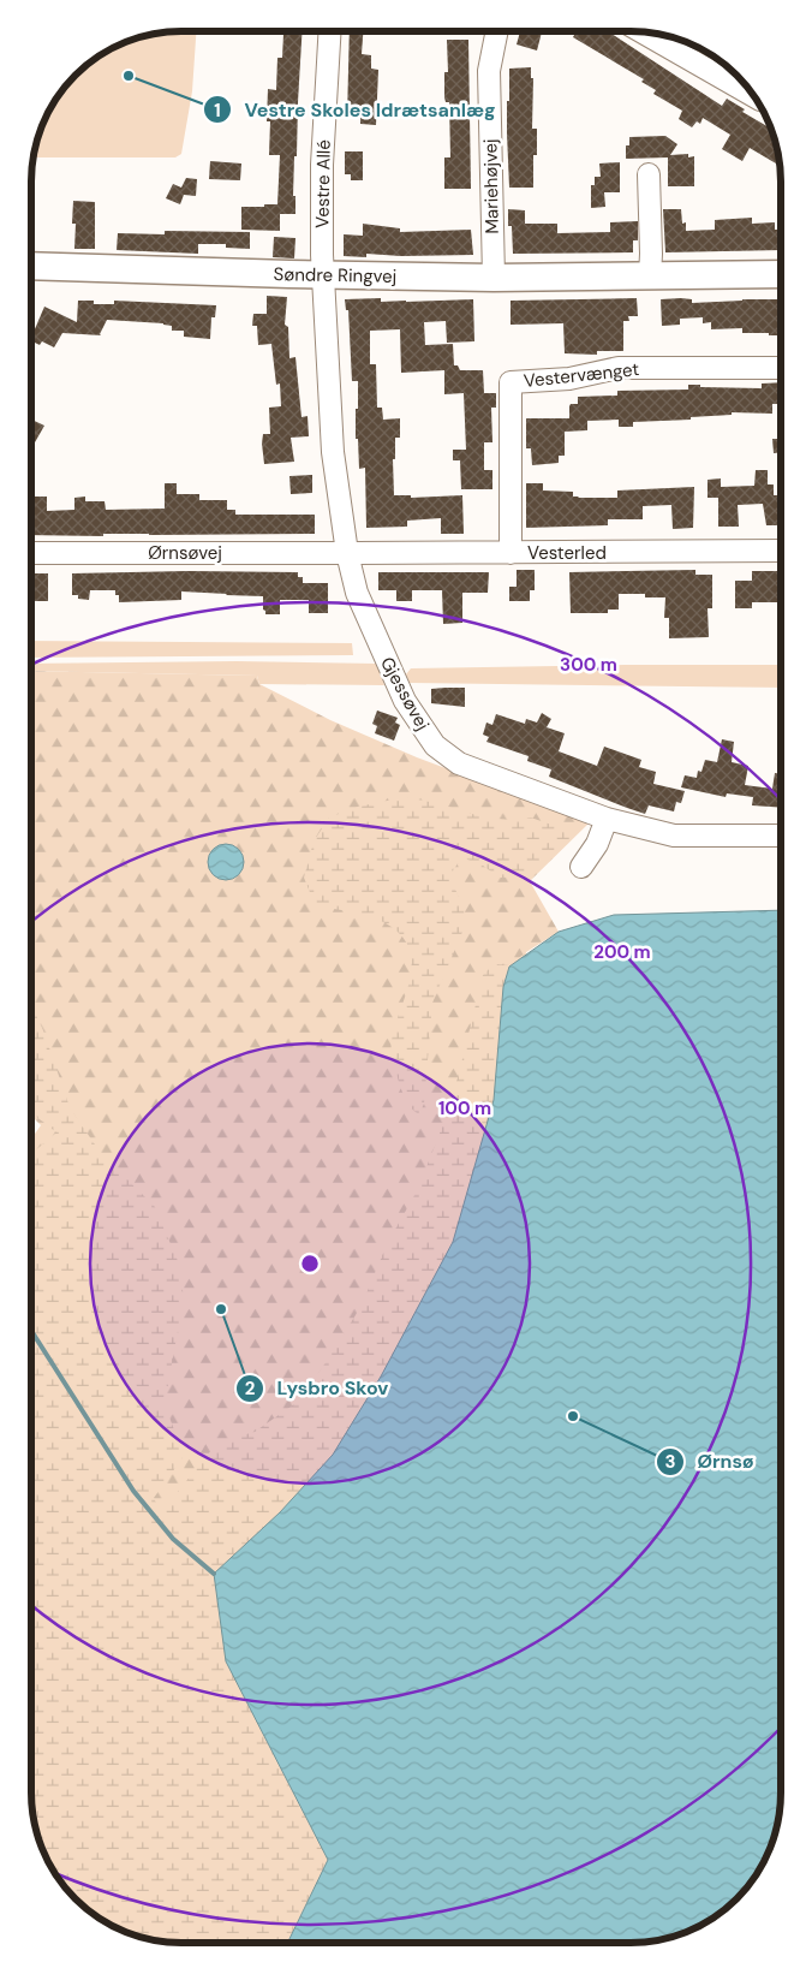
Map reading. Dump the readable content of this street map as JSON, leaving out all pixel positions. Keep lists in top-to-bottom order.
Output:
{
  "streets": {
    "main road": ["Søndre Ringvej"],
    "street": [
      "Vestre Allé",
      "Mariehøjvej",
      "Vestervænget",
      "Ørnsøvej",
      "Vesterled",
      "Gjessøvej"
    ]
  },
  "crossings": [
    ["Vestre Allé", "Søndre Ringvej"],
    ["Vestre Allé", "Gjessøvej"],
    ["Mariehøjvej", "Søndre Ringvej"],
    ["Søndre Ringvej", "Gjessøvej"],
    ["Vestervænget", "Vesterled"],
    ["Ørnsøvej", "Vesterled"],
    ["Ørnsøvej", "Gjessøvej"],
    ["Vesterled", "Gjessøvej"]
  ],
  "places": ["Vestre Skoles Idrætsanlæg", "Lysbro Skov", "Ørnsø"],
  "rings": ["300 m", "200 m", "100 m"]
}
